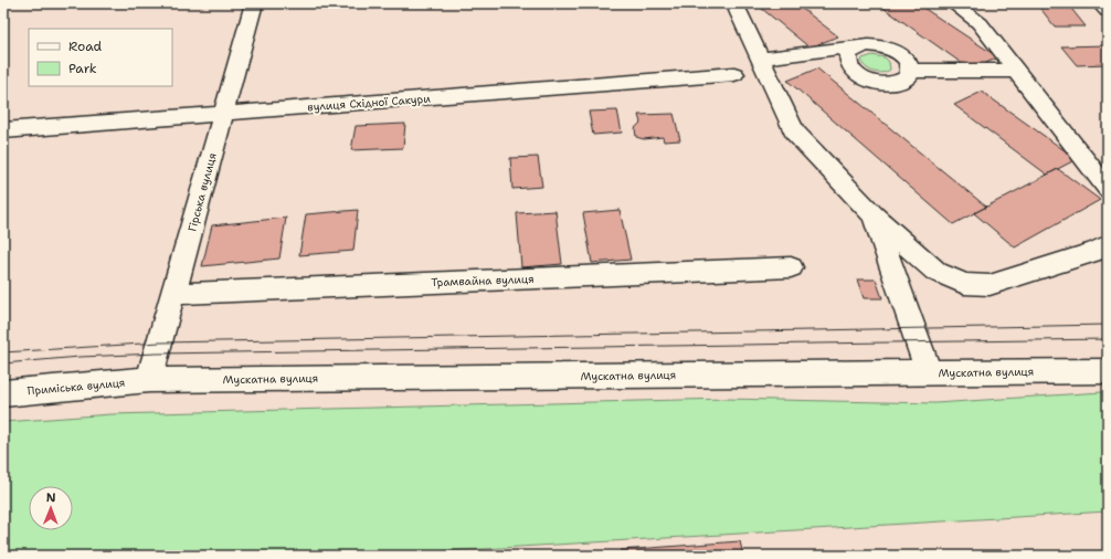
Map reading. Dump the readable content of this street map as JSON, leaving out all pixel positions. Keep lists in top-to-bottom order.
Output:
{
  "streets": {
    "street": [
      "вулиця Східної Сакури",
      "Гірська вулиця",
      "Трамвайна вулиця",
      "Мускатна вулиця",
      "Приміська вулиця"
    ]
  },
  "crossings": [
    ["вулиця Східної Сакури", "Гірська вулиця"],
    ["Гірська вулиця", "Трамвайна вулиця"],
    ["Гірська вулиця", "Мускатна вулиця"],
    ["Гірська вулиця", "Приміська вулиця"],
    ["Мускатна вулиця", "Приміська вулиця"]
  ],
  "legend": ["Road", "Park"],
  "north": "top"
}
